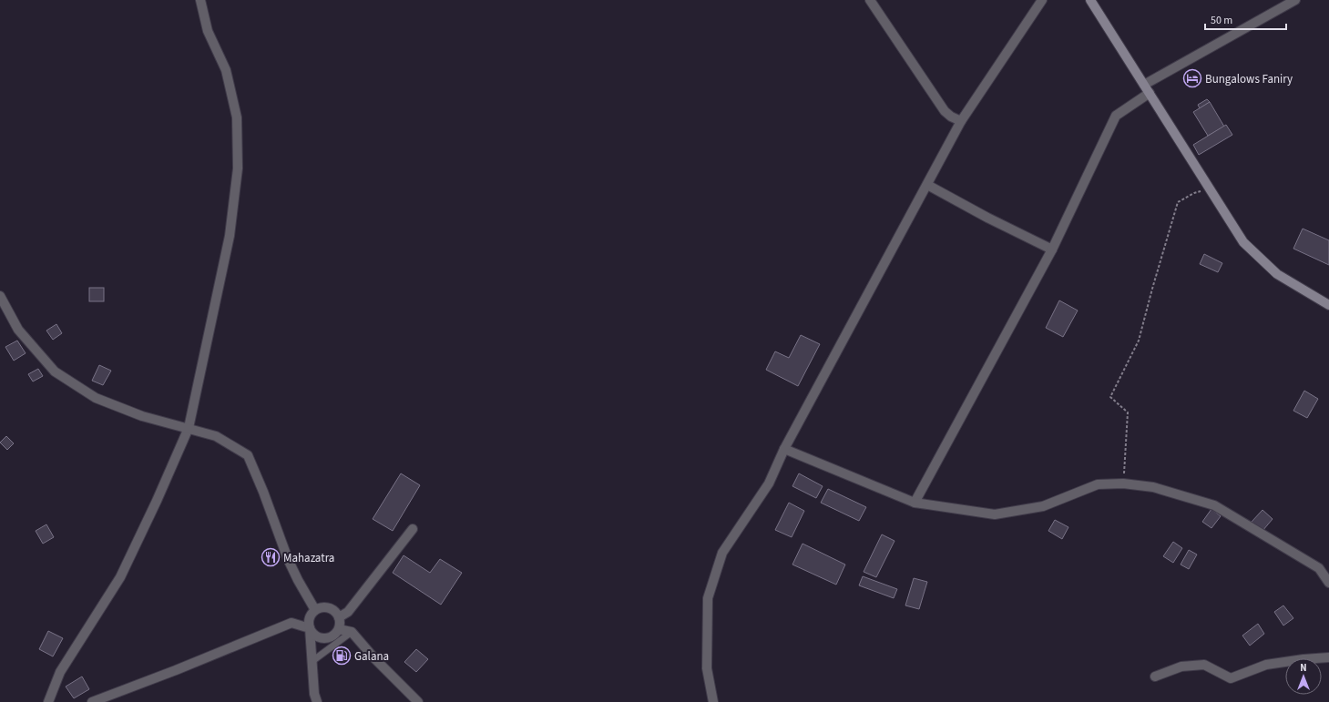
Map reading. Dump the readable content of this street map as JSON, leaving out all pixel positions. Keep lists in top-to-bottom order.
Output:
{
  "places": {
    "hotel": ["Bungalows Faniry"],
    "restaurant": ["Mahazatra"],
    "fuel station": ["Galana"]
  },
  "scale_bar": "50 m",
  "north": "top"
}
